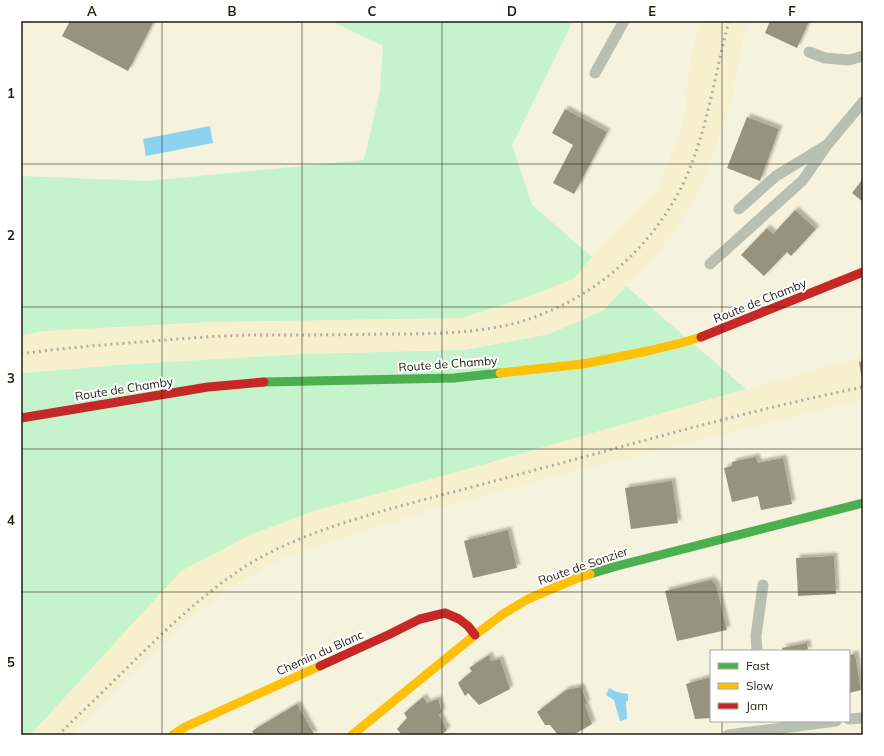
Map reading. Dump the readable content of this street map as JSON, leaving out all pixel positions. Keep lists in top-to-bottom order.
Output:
{
  "streets": {
    "street": ["Route de Chamby", "Route de Sonzier", "Chemin du Blanc"]
  },
  "crossings": [
    ["Route de Sonzier", "Chemin du Blanc"]
  ],
  "legend": ["Fast", "Slow", "Jam"],
  "grid": {
    "columns": [
      "A",
      "B",
      "C",
      "D",
      "E",
      "F"
    ],
    "rows": [
      "1",
      "2",
      "3",
      "4",
      "5"
    ]
  }
}
